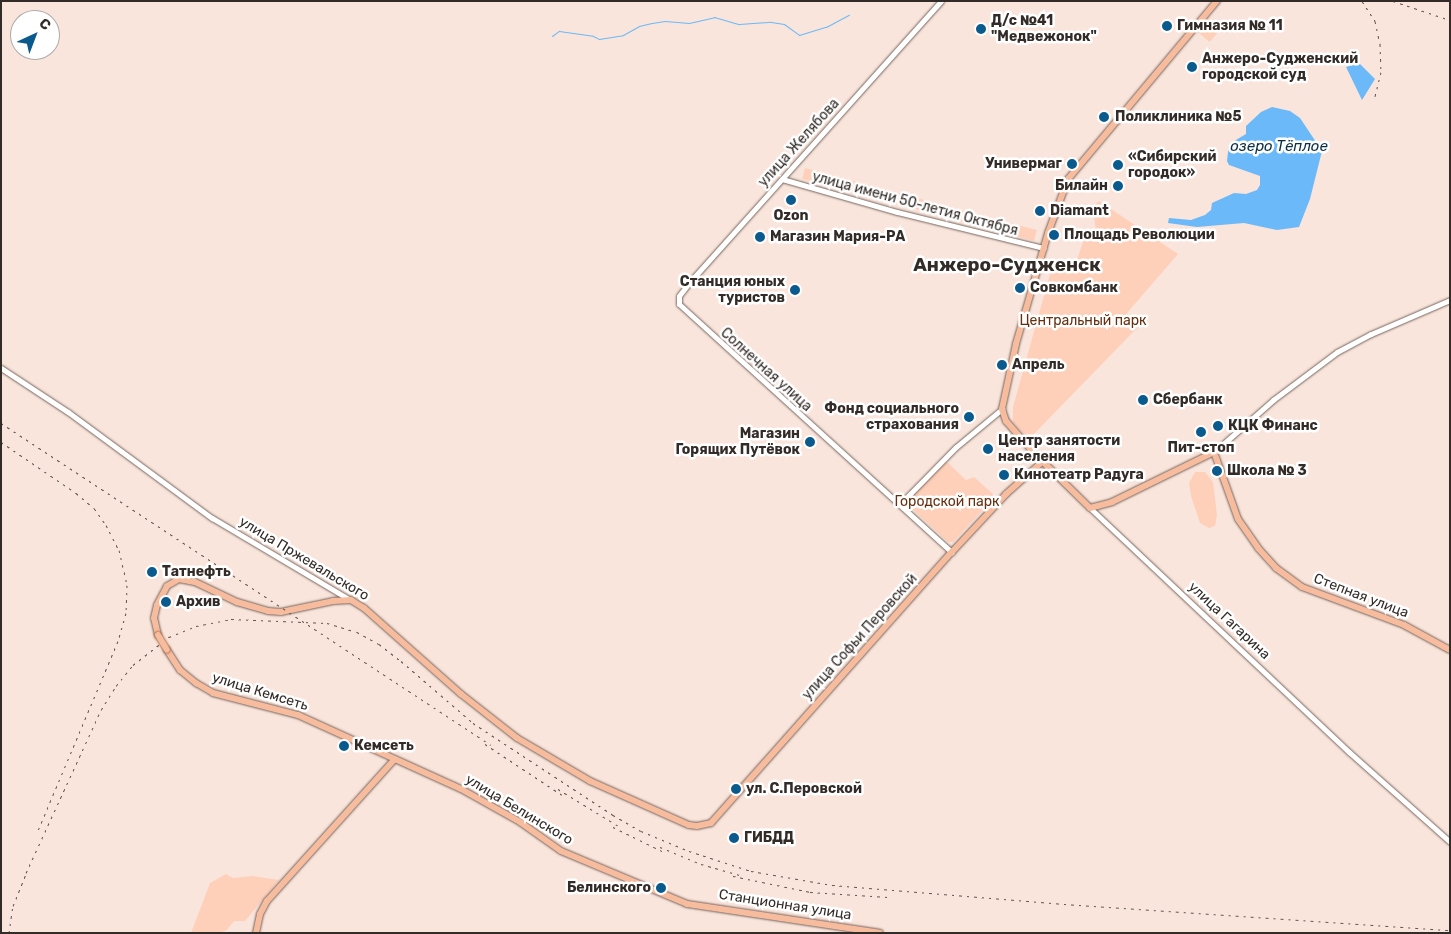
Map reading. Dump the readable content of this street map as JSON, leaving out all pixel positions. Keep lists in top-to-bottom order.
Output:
{
  "streets": {
    "main road": [
      "улица Пржевальского",
      "Степная улица",
      "улица Гагарина",
      "улица Софьи Перовской",
      "улица Кемсеть",
      "улица Белинского",
      "Станционная улица"
    ],
    "street": ["улица Желябова", "улица имени 50-летия Октября", "Солнечная улица"]
  },
  "crossings": [
    ["улица Желябова", "улица имени 50-летия Октября"],
    ["улица Желябова", "Солнечная улица"],
    ["Солнечная улица", "улица Софьи Перовской"],
    ["улица Пржевальского", "улица Софьи Перовской"],
    ["улица Пржевальского", "улица Кемсеть"],
    ["улица Гагарина", "улица Софьи Перовской"],
    ["улица Кемсеть", "улица Белинского"],
    ["улица Белинского", "Станционная улица"]
  ],
  "districts": ["Анжеро-Судженск"],
  "water": ["озеро Тёплое"],
  "parks": ["Центральный парк", "Городской парк"],
  "places": [
    "Гимназия № 11",
    "Д/с №41 \"Медвежонок\"",
    "Анжеро-Судженский городской суд",
    "Поликлиника №5",
    "Универмаг",
    "«Сибирский городок»",
    "Билайн",
    "Ozon",
    "Diamant",
    "Площадь Революции",
    "Магазин Мария-РА",
    "Совкомбанк",
    "Станция юных туристов",
    "Апрель",
    "Сбербанк",
    "Фонд социального страхования",
    "КЦК Финанс",
    "Пит-стоп",
    "Магазин Горящих Путёвок",
    "Центр занятости населения",
    "Школа № 3",
    "Кинотеатр Радуга",
    "Татнефть",
    "Архив",
    "Кемсеть",
    "ул. С.Перовской",
    "ГИБДД",
    "Белинского"
  ],
  "north": "top right"
}
